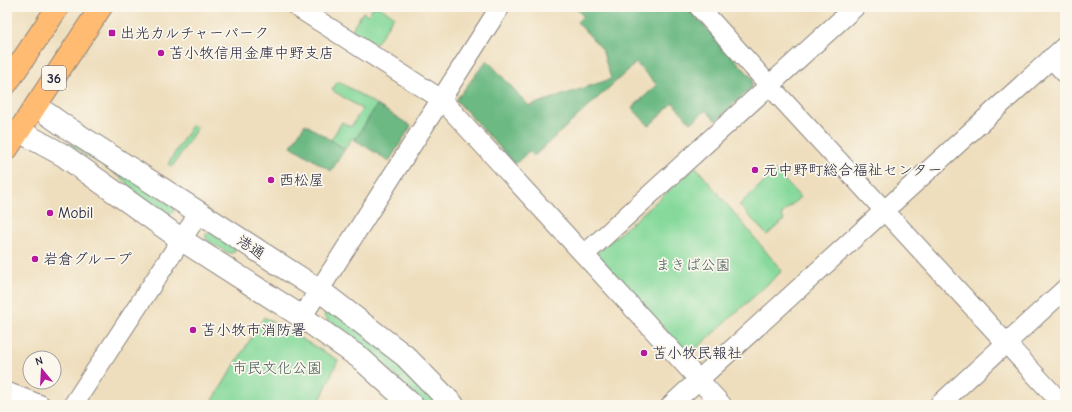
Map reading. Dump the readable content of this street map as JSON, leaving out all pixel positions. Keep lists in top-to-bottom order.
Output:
{
  "streets": {
    "highway": ["36"],
    "street": ["港通"]
  },
  "crossings": [
    ["36", "港通"]
  ],
  "parks": ["まきば公園", "市民文化公園"],
  "places": {
    "transit": ["出光カルチャーパーク"],
    "other": [
      "苫小牧信用金庫中野支店",
      "元中野町総合福祉センター",
      "西松屋",
      "Mobil",
      "岩倉グループ",
      "苫小牧市消防署",
      "苫小牧民報社"
    ]
  },
  "north": "top"
}
